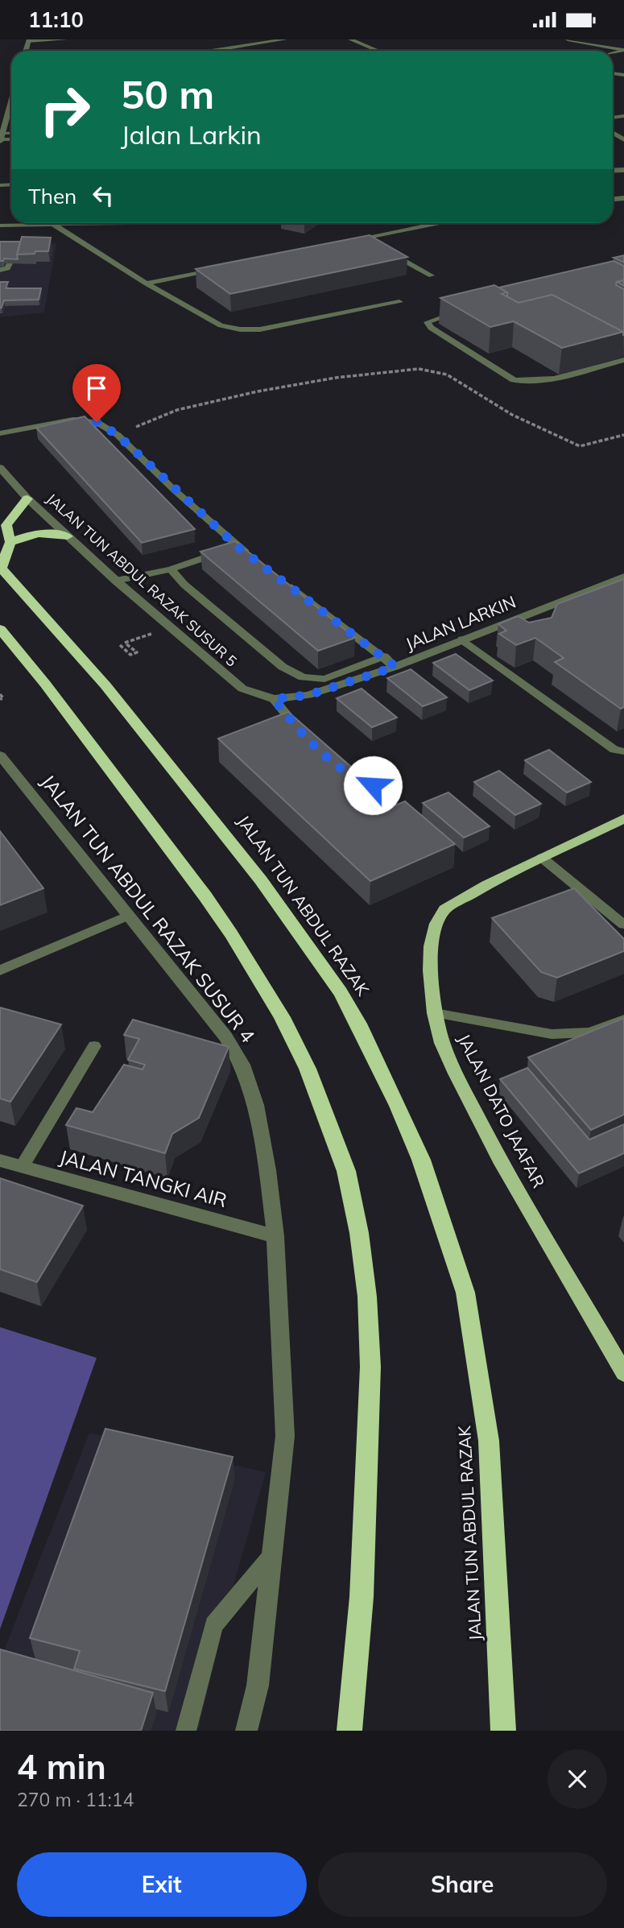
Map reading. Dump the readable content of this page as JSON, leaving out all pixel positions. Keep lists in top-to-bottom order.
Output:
{
  "streets": {
    "highway": ["JALAN TUN ABDUL RAZAK"],
    "main road": ["JALAN DATO JAAFAR"],
    "street": [
      "JALAN TUN ABDUL RAZAK SUSUR 5",
      "JALAN LARKIN",
      "JALAN TUN ABDUL RAZAK SUSUR 4",
      "JALAN TANGKI AIR"
    ]
  },
  "crossings": [
    ["JALAN TUN ABDUL RAZAK SUSUR 5", "JALAN LARKIN"],
    ["JALAN TUN ABDUL RAZAK SUSUR 4", "JALAN TANGKI AIR"]
  ],
  "page": {
    "status": "11:10",
    "turn": ["50 m", "Jalan Larkin"],
    "then": "Then",
    "heading": ["4 min", "270 m · 11:14"],
    "buttons": ["Exit", "Share"]
  }
}
